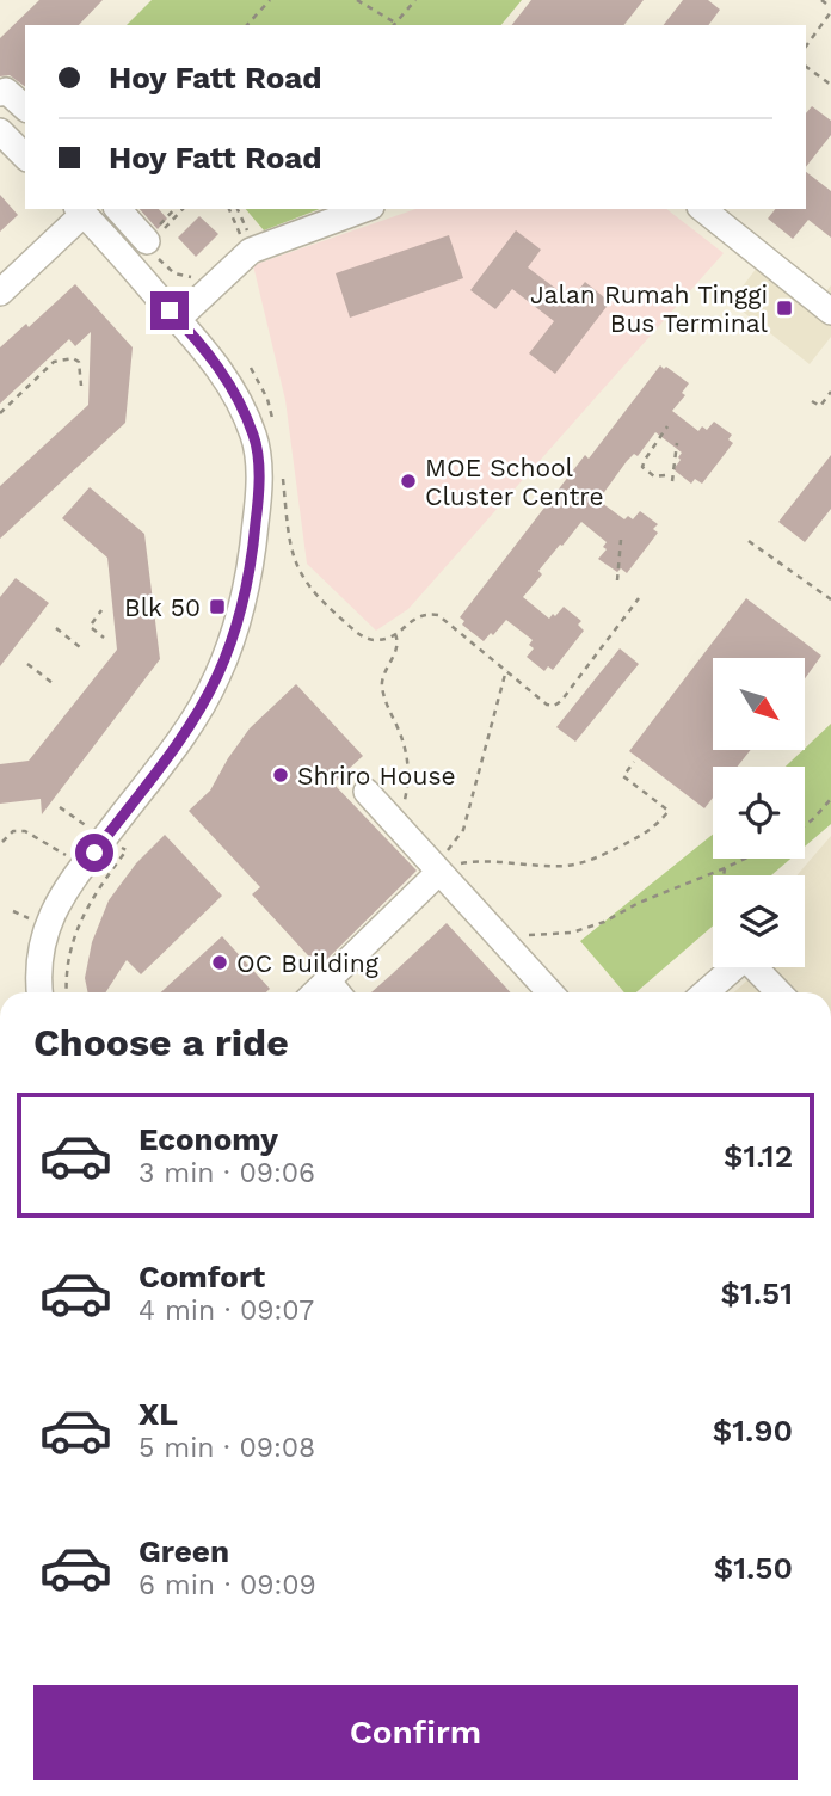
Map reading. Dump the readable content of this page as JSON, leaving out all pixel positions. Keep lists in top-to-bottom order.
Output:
{
  "places": {
    "transit": ["Jalan Rumah Tinggi Bus Terminal", "Blk 50"],
    "other": ["MOE School Cluster Centre", "Shriro House", "OC Building"]
  },
  "north": "bottom right",
  "page": {
    "banner": ["Hoy Fatt Road", "Hoy Fatt Road"],
    "heading": "Choose a ride",
    "list": [
      {
        "name": "Economy",
        "note": "3 min · 09:06",
        "value": "$1.12"
      },
      {
        "name": "Comfort",
        "note": "4 min · 09:07",
        "value": "$1.51"
      },
      {
        "name": "XL",
        "note": "5 min · 09:08",
        "value": "$1.90"
      },
      {
        "name": "Green",
        "note": "6 min · 09:09",
        "value": "$1.50"
      }
    ],
    "buttons": "Confirm"
  }
}
